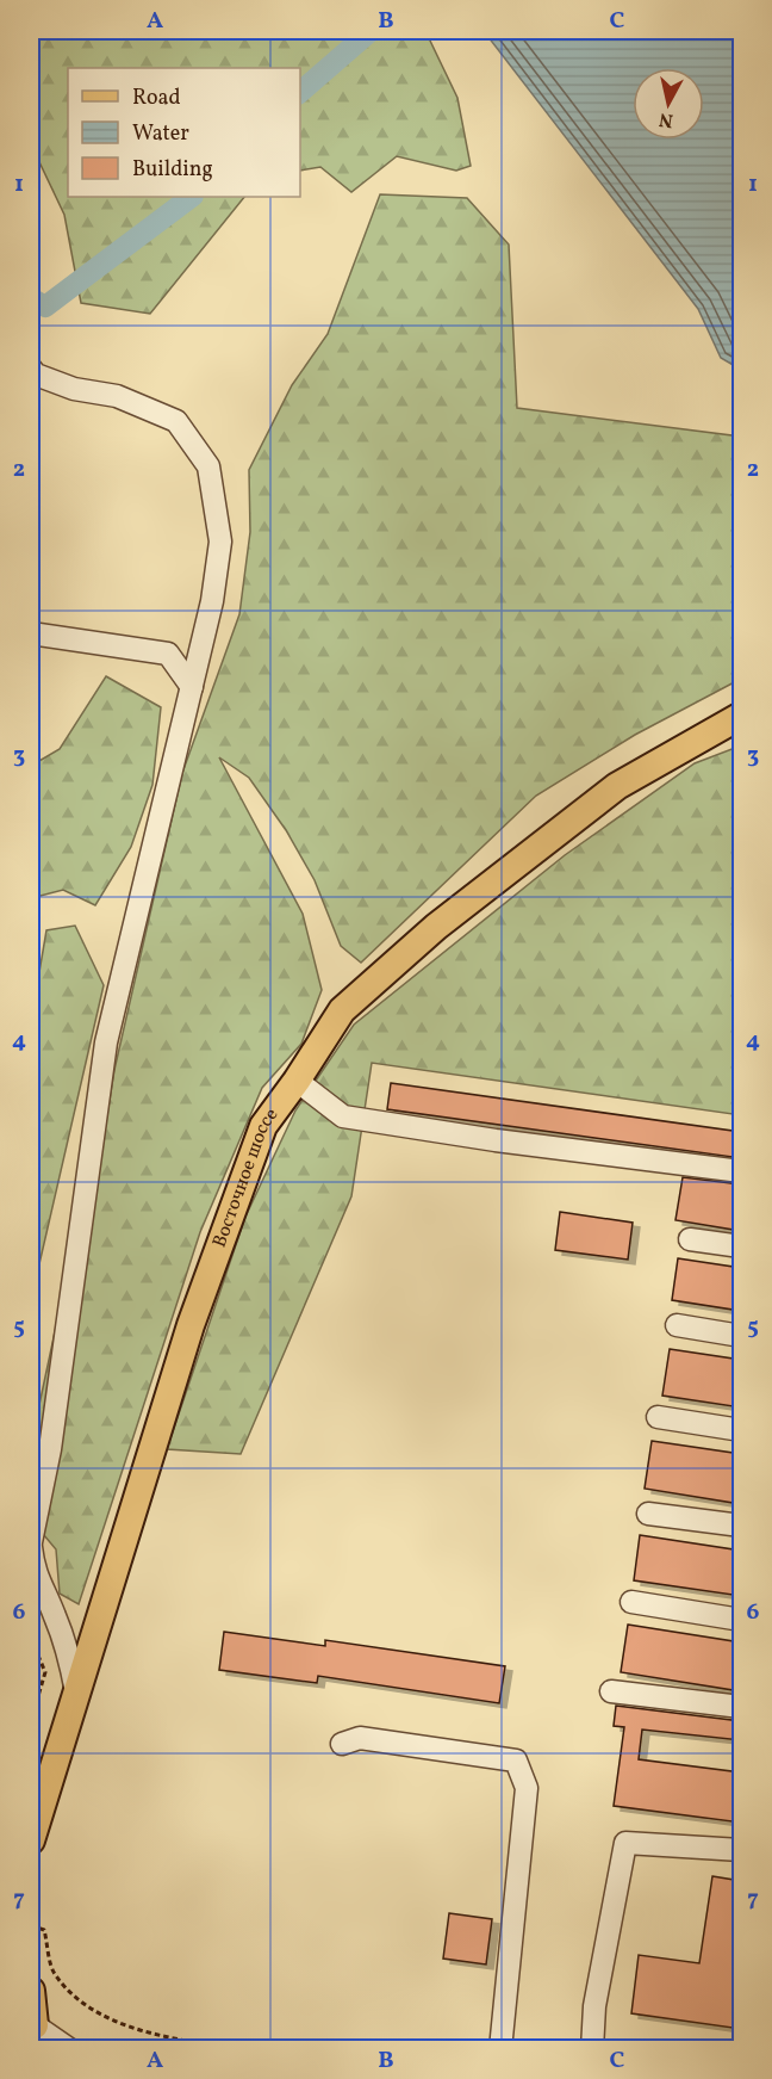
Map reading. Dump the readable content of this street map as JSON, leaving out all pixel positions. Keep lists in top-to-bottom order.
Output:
{
  "streets": {
    "main road": ["Восточное шоссе"]
  },
  "legend": ["Road", "Water", "Building"],
  "north": "bottom",
  "grid": {
    "columns": ["A", "B", "C"],
    "rows": [
      "1",
      "2",
      "3",
      "4",
      "5",
      "6",
      "7"
    ]
  }
}
